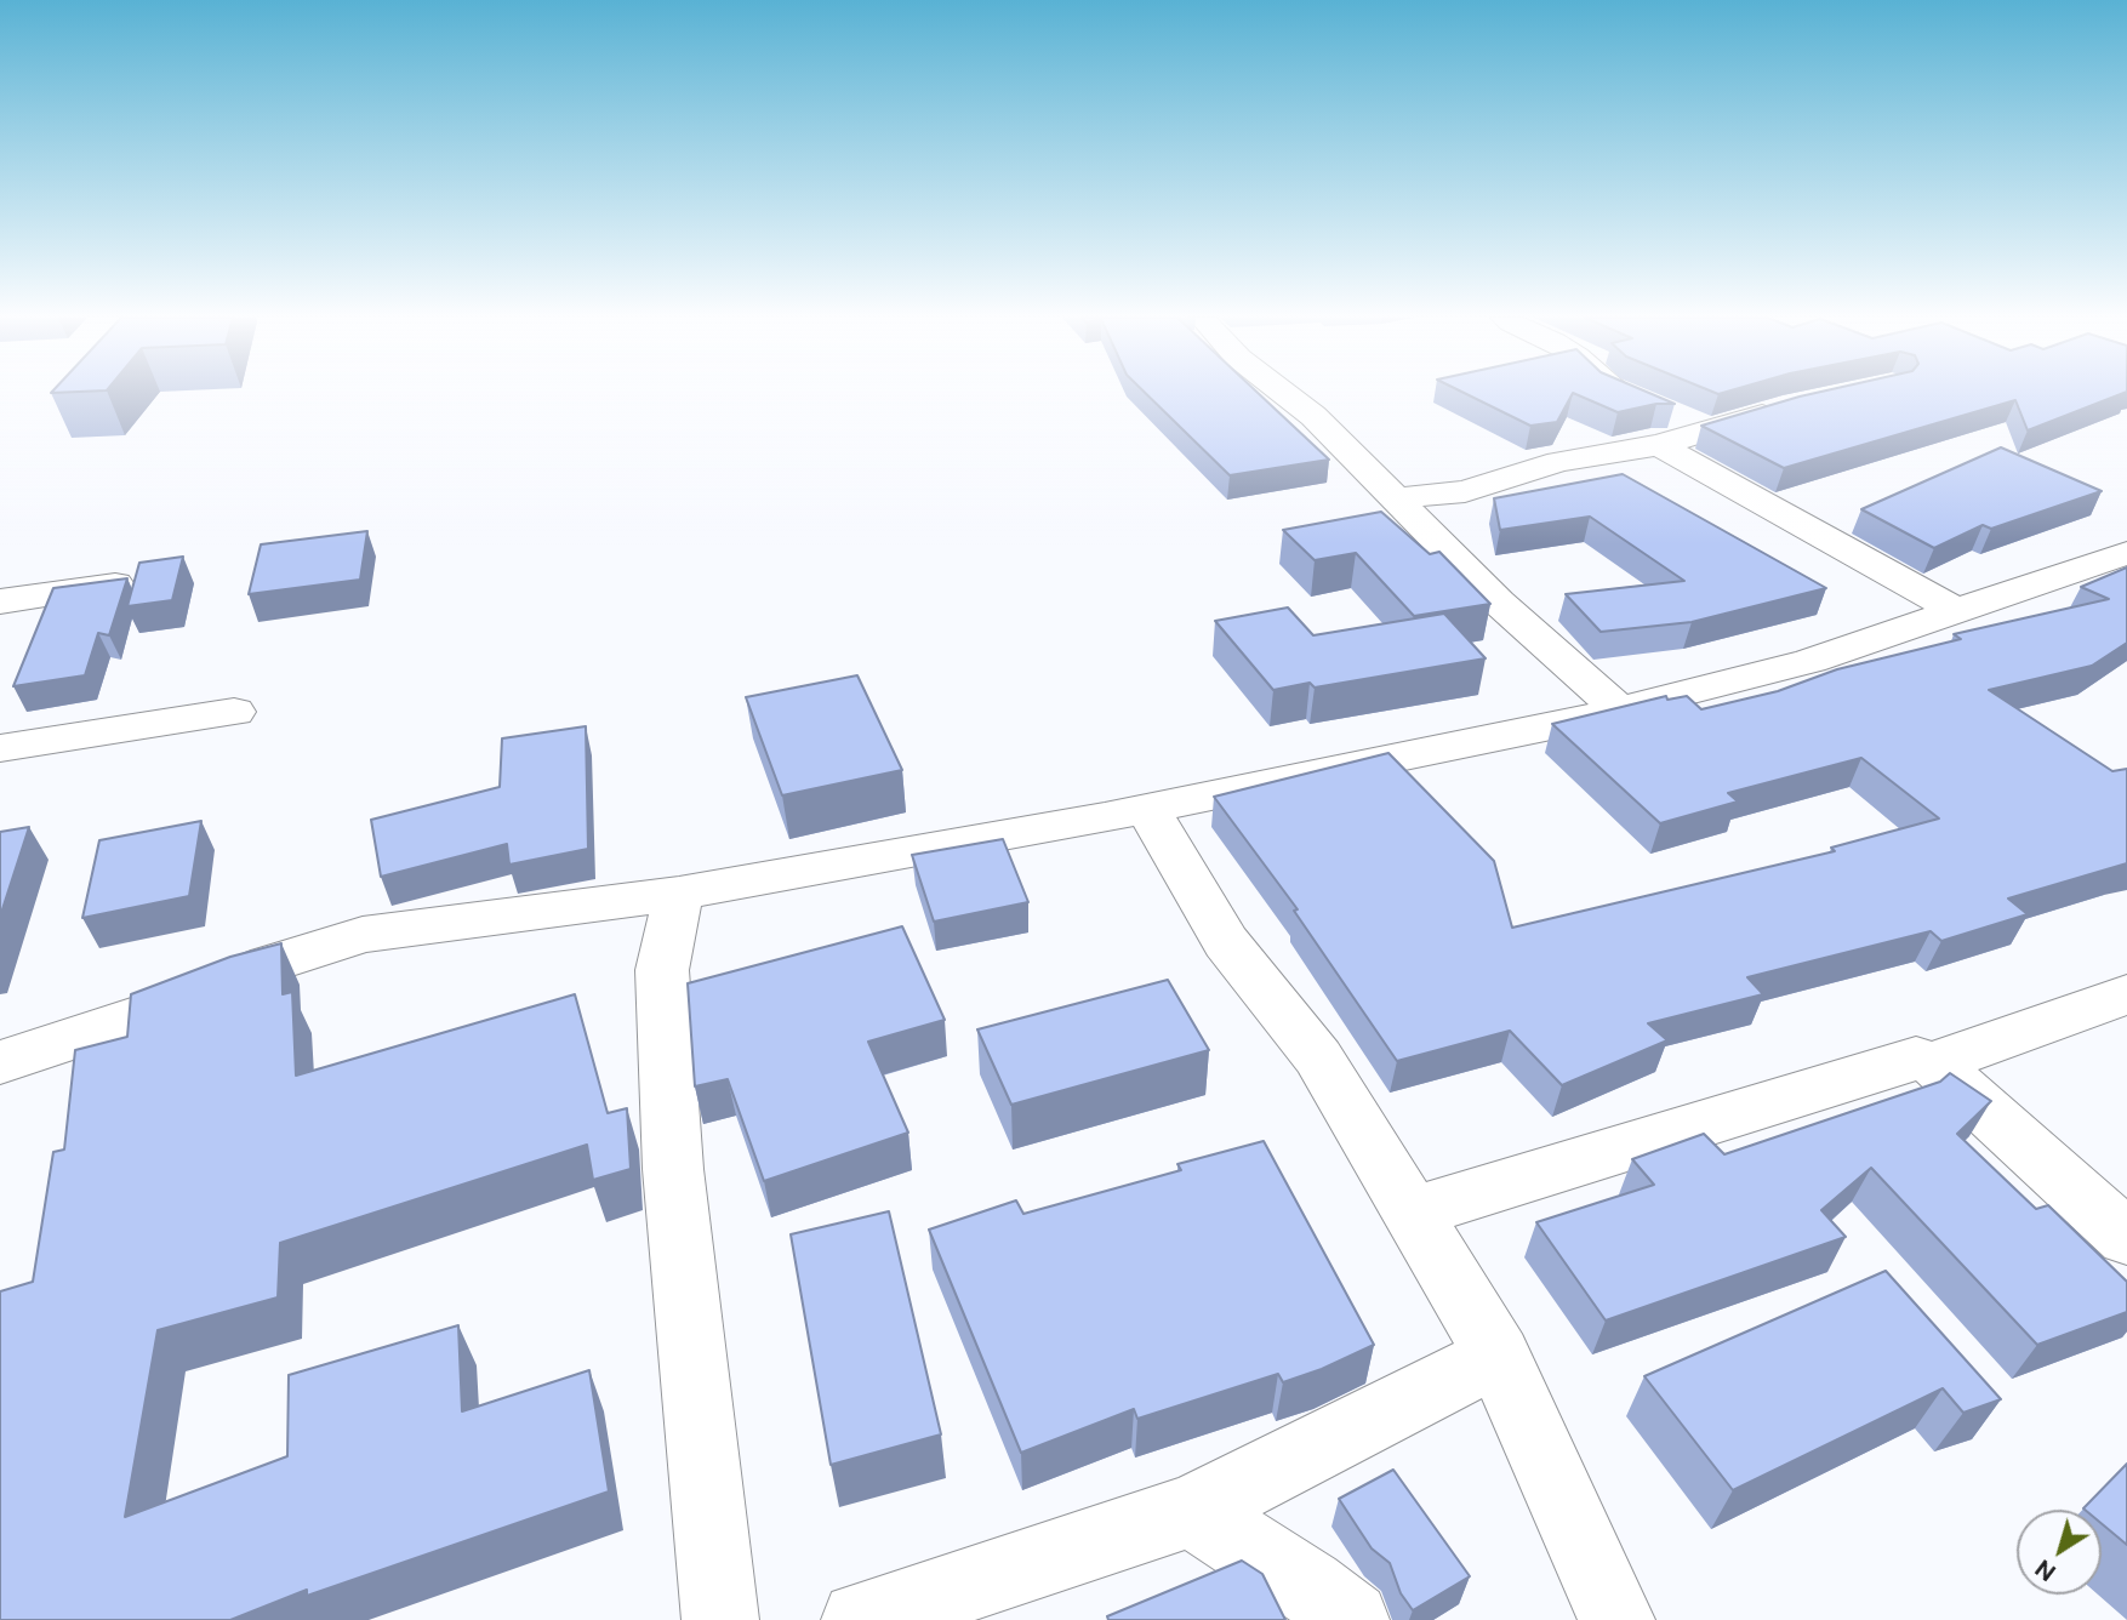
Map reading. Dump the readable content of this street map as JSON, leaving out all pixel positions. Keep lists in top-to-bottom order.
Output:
{
  "north": "bottom left"
}
